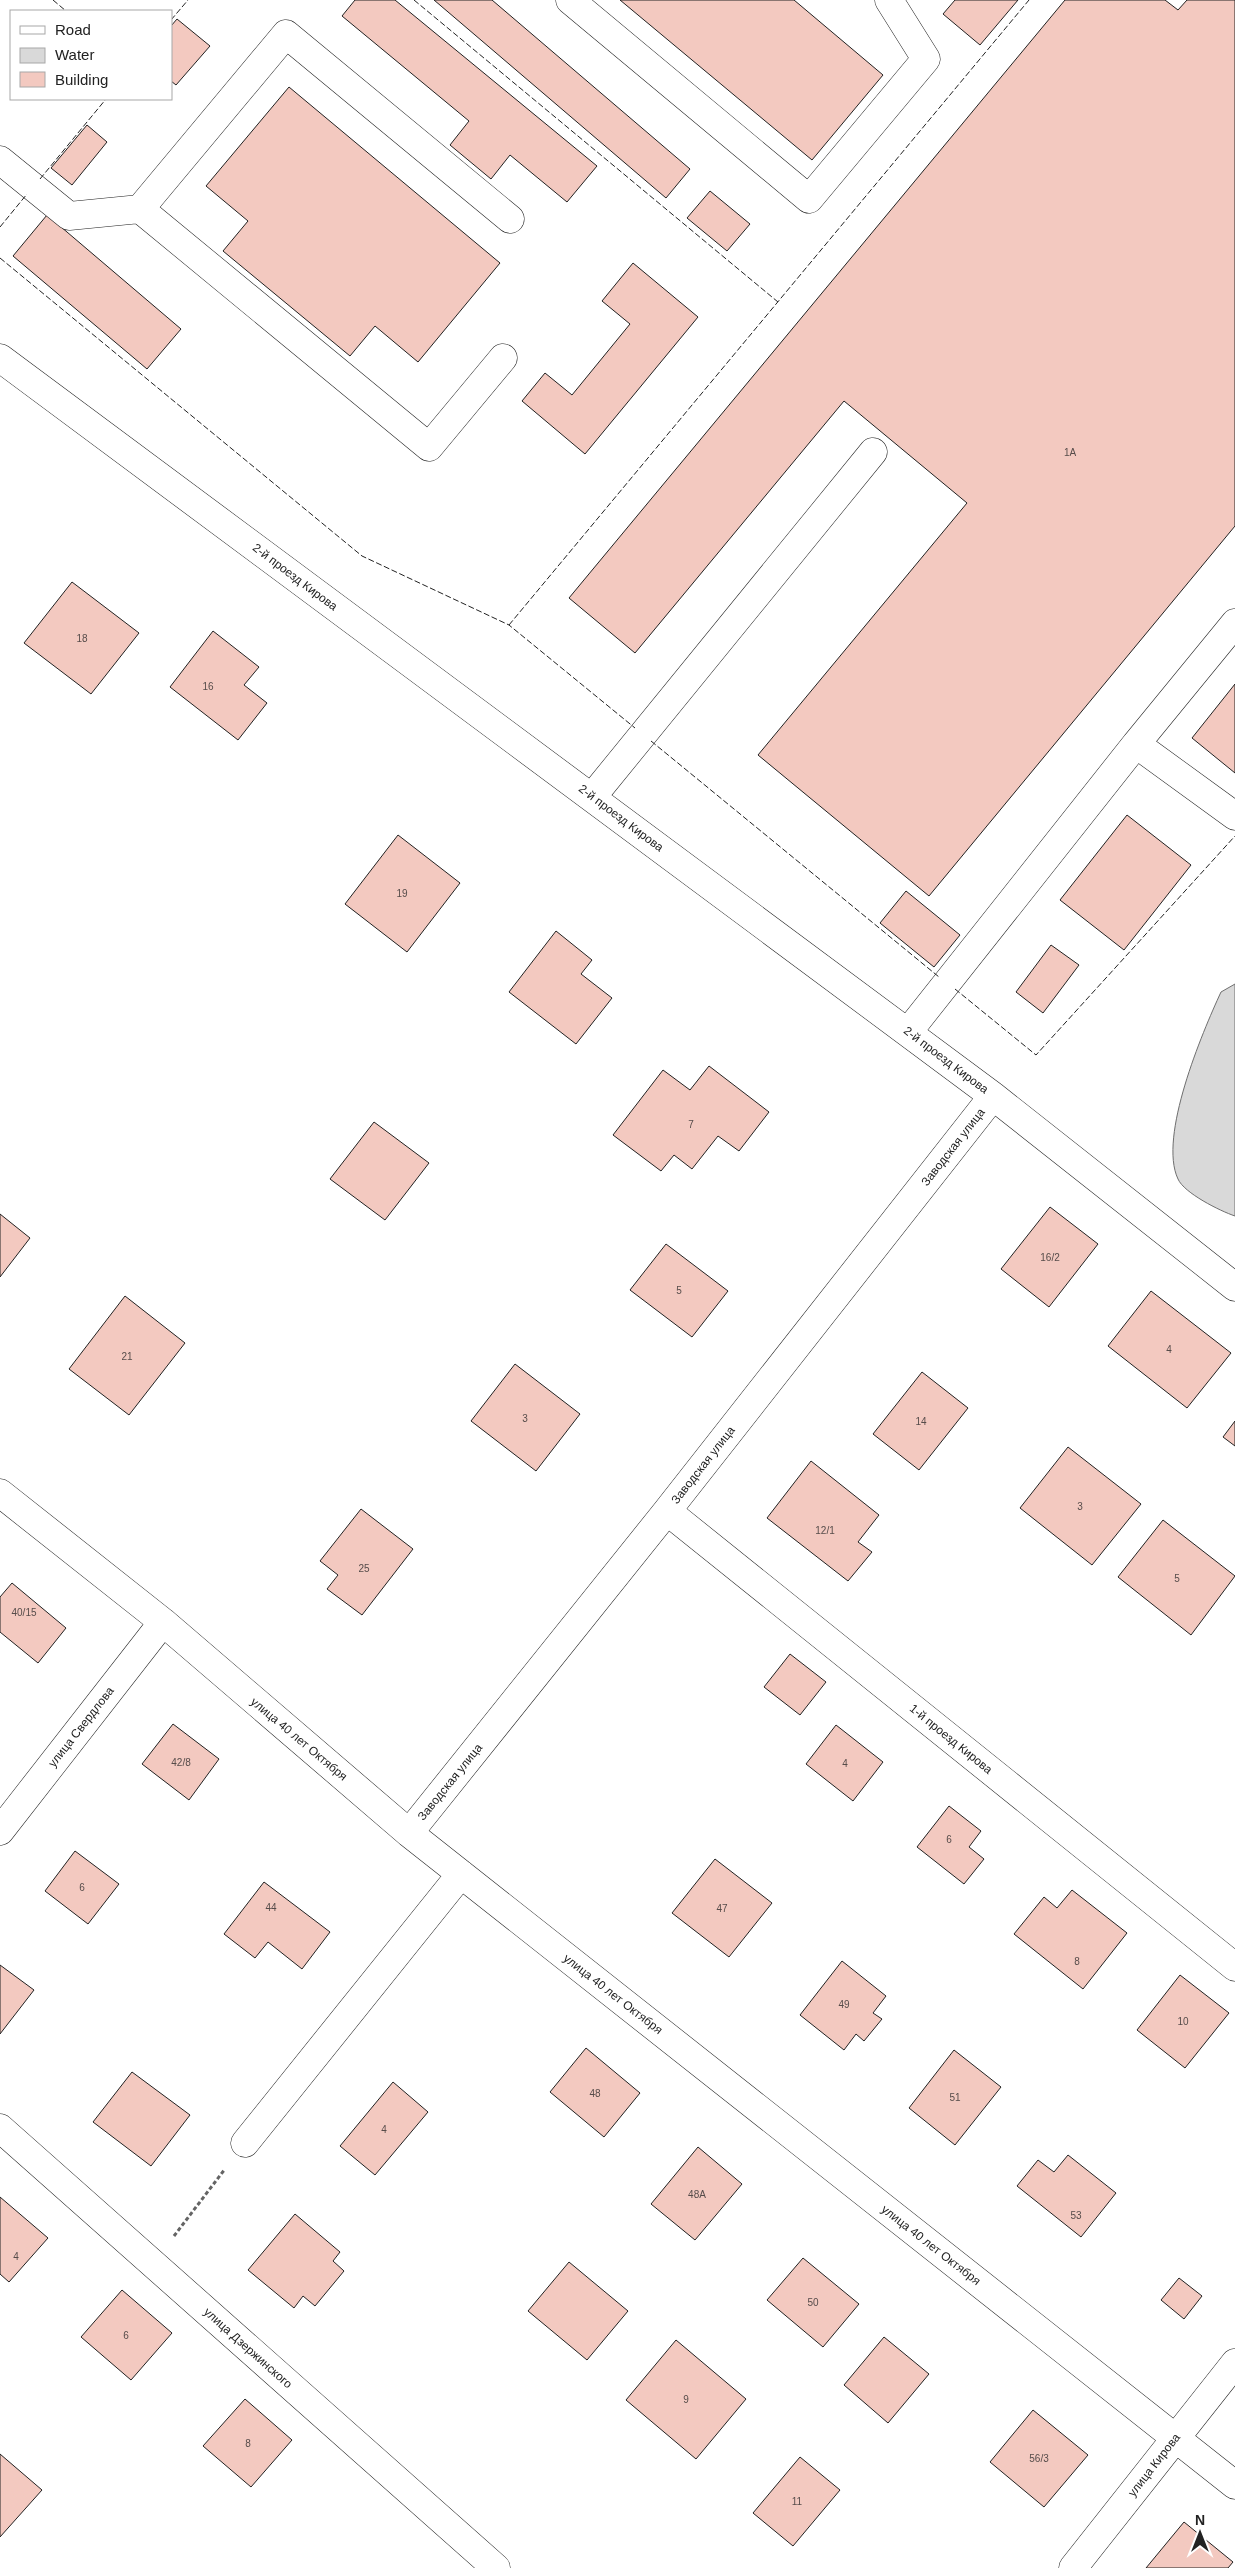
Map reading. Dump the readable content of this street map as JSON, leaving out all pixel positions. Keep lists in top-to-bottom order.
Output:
{
  "streets": {
    "street": [
      "2-й проезд Кирова",
      "Заводская улица",
      "улица Свердлова",
      "улица 40 лет Октября",
      "1-й проезд Кирова",
      "улица Дзержинского",
      "улица Кирова"
    ]
  },
  "crossings": [
    ["2-й проезд Кирова", "Заводская улица"],
    ["Заводская улица", "улица 40 лет Октября"],
    ["Заводская улица", "1-й проезд Кирова"],
    ["улица Свердлова", "улица 40 лет Октября"],
    ["улица 40 лет Октября", "улица Кирова"]
  ],
  "house_numbers": [
    "1А",
    "18",
    "16",
    "19",
    "7",
    "16/2",
    "5",
    "4",
    "21",
    "3",
    "14",
    "3",
    "12/1",
    "25",
    "5",
    "40/15",
    "42/8",
    "4",
    "6",
    "6",
    "44",
    "47",
    "8",
    "49",
    "10",
    "48",
    "51",
    "4",
    "48А",
    "53",
    "4",
    "50",
    "6",
    "9",
    "8",
    "56/3",
    "11"
  ],
  "legend": ["Road", "Water", "Building"],
  "north": "top"
}
